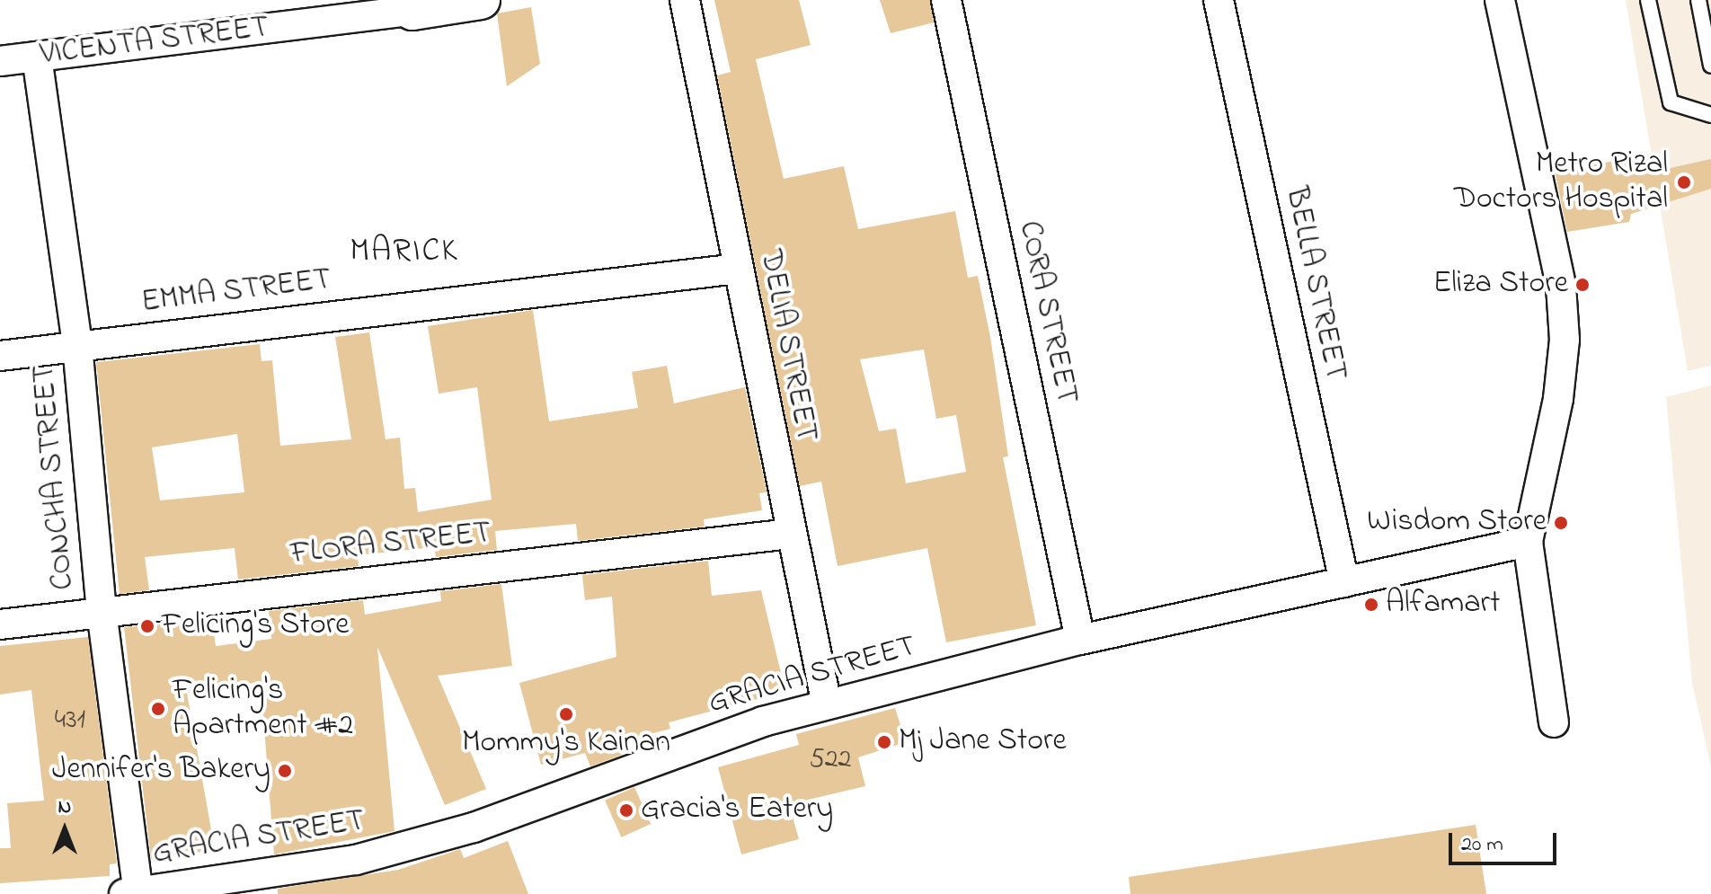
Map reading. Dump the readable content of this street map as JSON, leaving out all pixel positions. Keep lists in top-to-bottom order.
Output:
{
  "streets": {
    "street": [
      "VICENTA STREET",
      "BELLA STREET",
      "EMMA STREET",
      "CORA STREET",
      "DELIA STREET",
      "CONCHA STREET",
      "FLORA STREET",
      "GRACIA STREET"
    ]
  },
  "crossings": [
    ["VICENTA STREET", "CONCHA STREET"],
    ["BELLA STREET", "GRACIA STREET"],
    ["EMMA STREET", "DELIA STREET"],
    ["EMMA STREET", "CONCHA STREET"],
    ["CORA STREET", "GRACIA STREET"],
    ["DELIA STREET", "FLORA STREET"],
    ["DELIA STREET", "GRACIA STREET"],
    ["CONCHA STREET", "FLORA STREET"],
    ["CONCHA STREET", "GRACIA STREET"]
  ],
  "districts": ["MARICK"],
  "places": [
    "Metro Rizal Doctors Hospital",
    "Eliza Store",
    "Wisdom Store",
    "Alfamart",
    "Felicing's Store",
    "Felicing's Apartment #2",
    "Mommy's Kainan",
    "Mj Jane Store",
    "Jennifer's Bakery",
    "Gracia's Eatery"
  ],
  "house_numbers": ["431", "522"],
  "scale_bar": "20 m",
  "north": "top"
}
